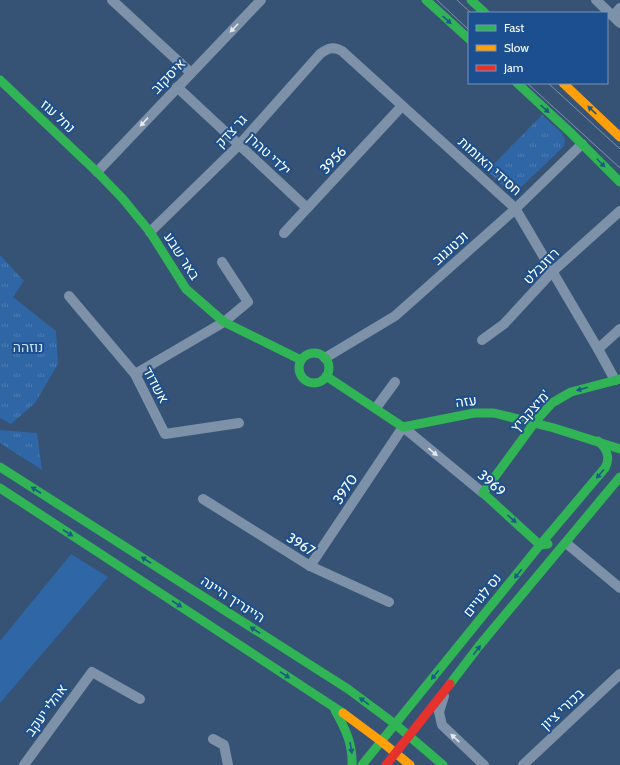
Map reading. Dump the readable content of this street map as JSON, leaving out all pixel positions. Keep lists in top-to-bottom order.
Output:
{
  "streets": {
    "street": [
      "איסקוב",
      "נחל עוז",
      "גר צדק",
      "ילדי טהרן",
      "3956",
      "חסידי האומות",
      "וכטנגוב",
      "באר שבע",
      "רוזנבלט",
      "אשדוד",
      "עזה",
      "מיצקביץ'",
      "3969",
      "3970",
      "3967",
      "נס לגויים",
      "היינריך היינה",
      "בכורי ציון",
      "אהלי יעקב"
    ]
  },
  "crossings": [
    ["איסקוב", "נחל עוז"],
    ["איסקוב", "ילדי טהרן"],
    ["איסקוב", "באר שבע"],
    ["נחל עוז", "באר שבע"],
    ["גר צדק", "ילדי טהרן"],
    ["גר צדק", "חסידי האומות"],
    ["גר צדק", "באר שבע"],
    ["ילדי טהרן", "3956"],
    ["3956", "חסידי האומות"],
    ["חסידי האומות", "וכטנגוב"],
    ["חסידי האומות", "רוזנבלט"],
    ["חסידי האומות", "מיצקביץ'"],
    ["וכטנגוב", "באר שבע"],
    ["עזה", "מיצקביץ'"],
    ["עזה", "3969"],
    ["עזה", "3970"],
    ["עזה", "נס לגויים"],
    ["מיצקביץ'", "3969"],
    ["3969", "3970"],
    ["3969", "נס לגויים"],
    ["3970", "3967"],
    ["נס לגויים", "היינריך היינה"]
  ],
  "one_way": ["איסקוב", "מיצקביץ'", "3969"],
  "parks": ["נוזהה"],
  "legend": ["Fast", "Slow", "Jam"]
}
